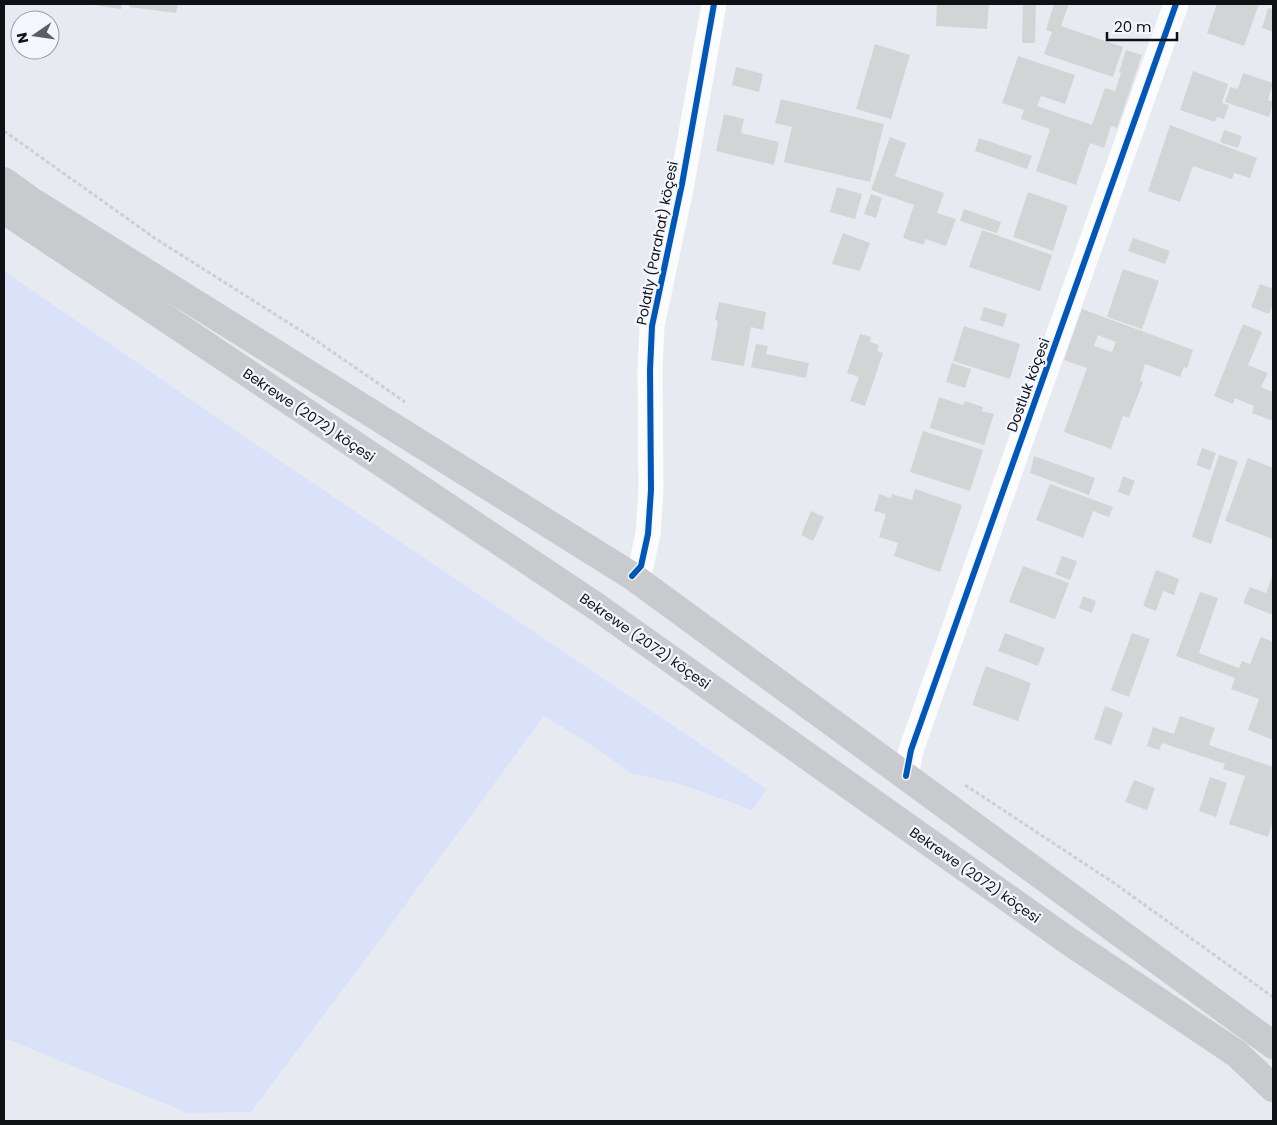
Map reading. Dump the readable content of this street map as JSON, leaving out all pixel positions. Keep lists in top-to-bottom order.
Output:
{
  "streets": {
    "main road": ["Bekrewe (2072) köçesi"],
    "street": ["Polatly (Parahat) köçesi", "Dostluk köçesi"]
  },
  "scale_bar": "20 m",
  "north": "left"
}
